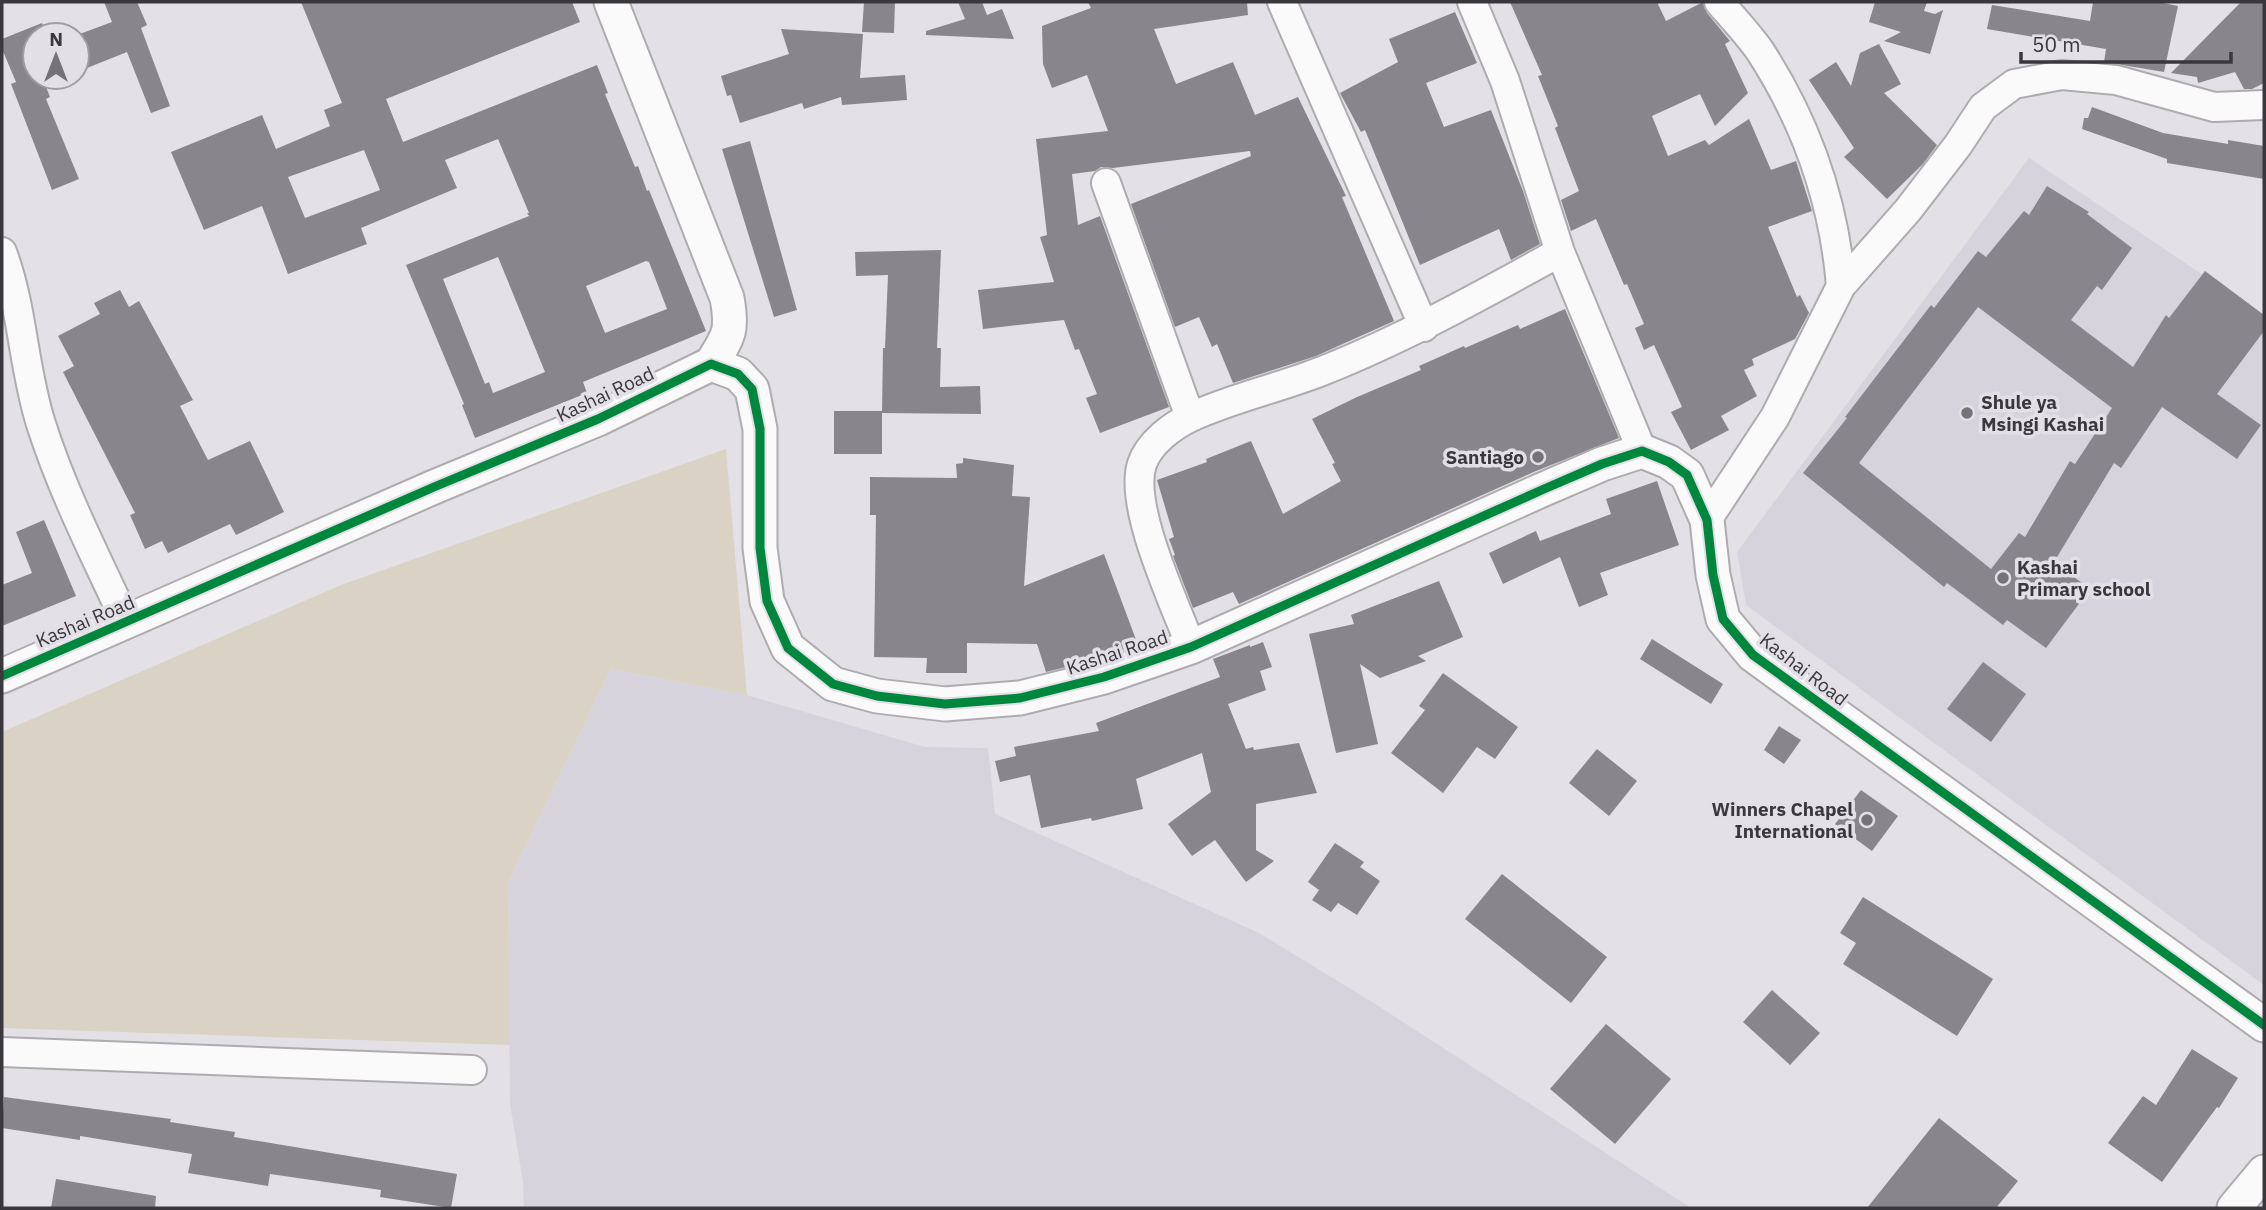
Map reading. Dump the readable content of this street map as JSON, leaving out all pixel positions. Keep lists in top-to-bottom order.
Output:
{
  "streets": {
    "street": ["Kashai Road"]
  },
  "places": [
    "Shule ya Msingi Kashai",
    "Santiago",
    "Kashai Primary school",
    "Winners Chapel International"
  ],
  "scale_bar": "50 m",
  "north": "top"
}
